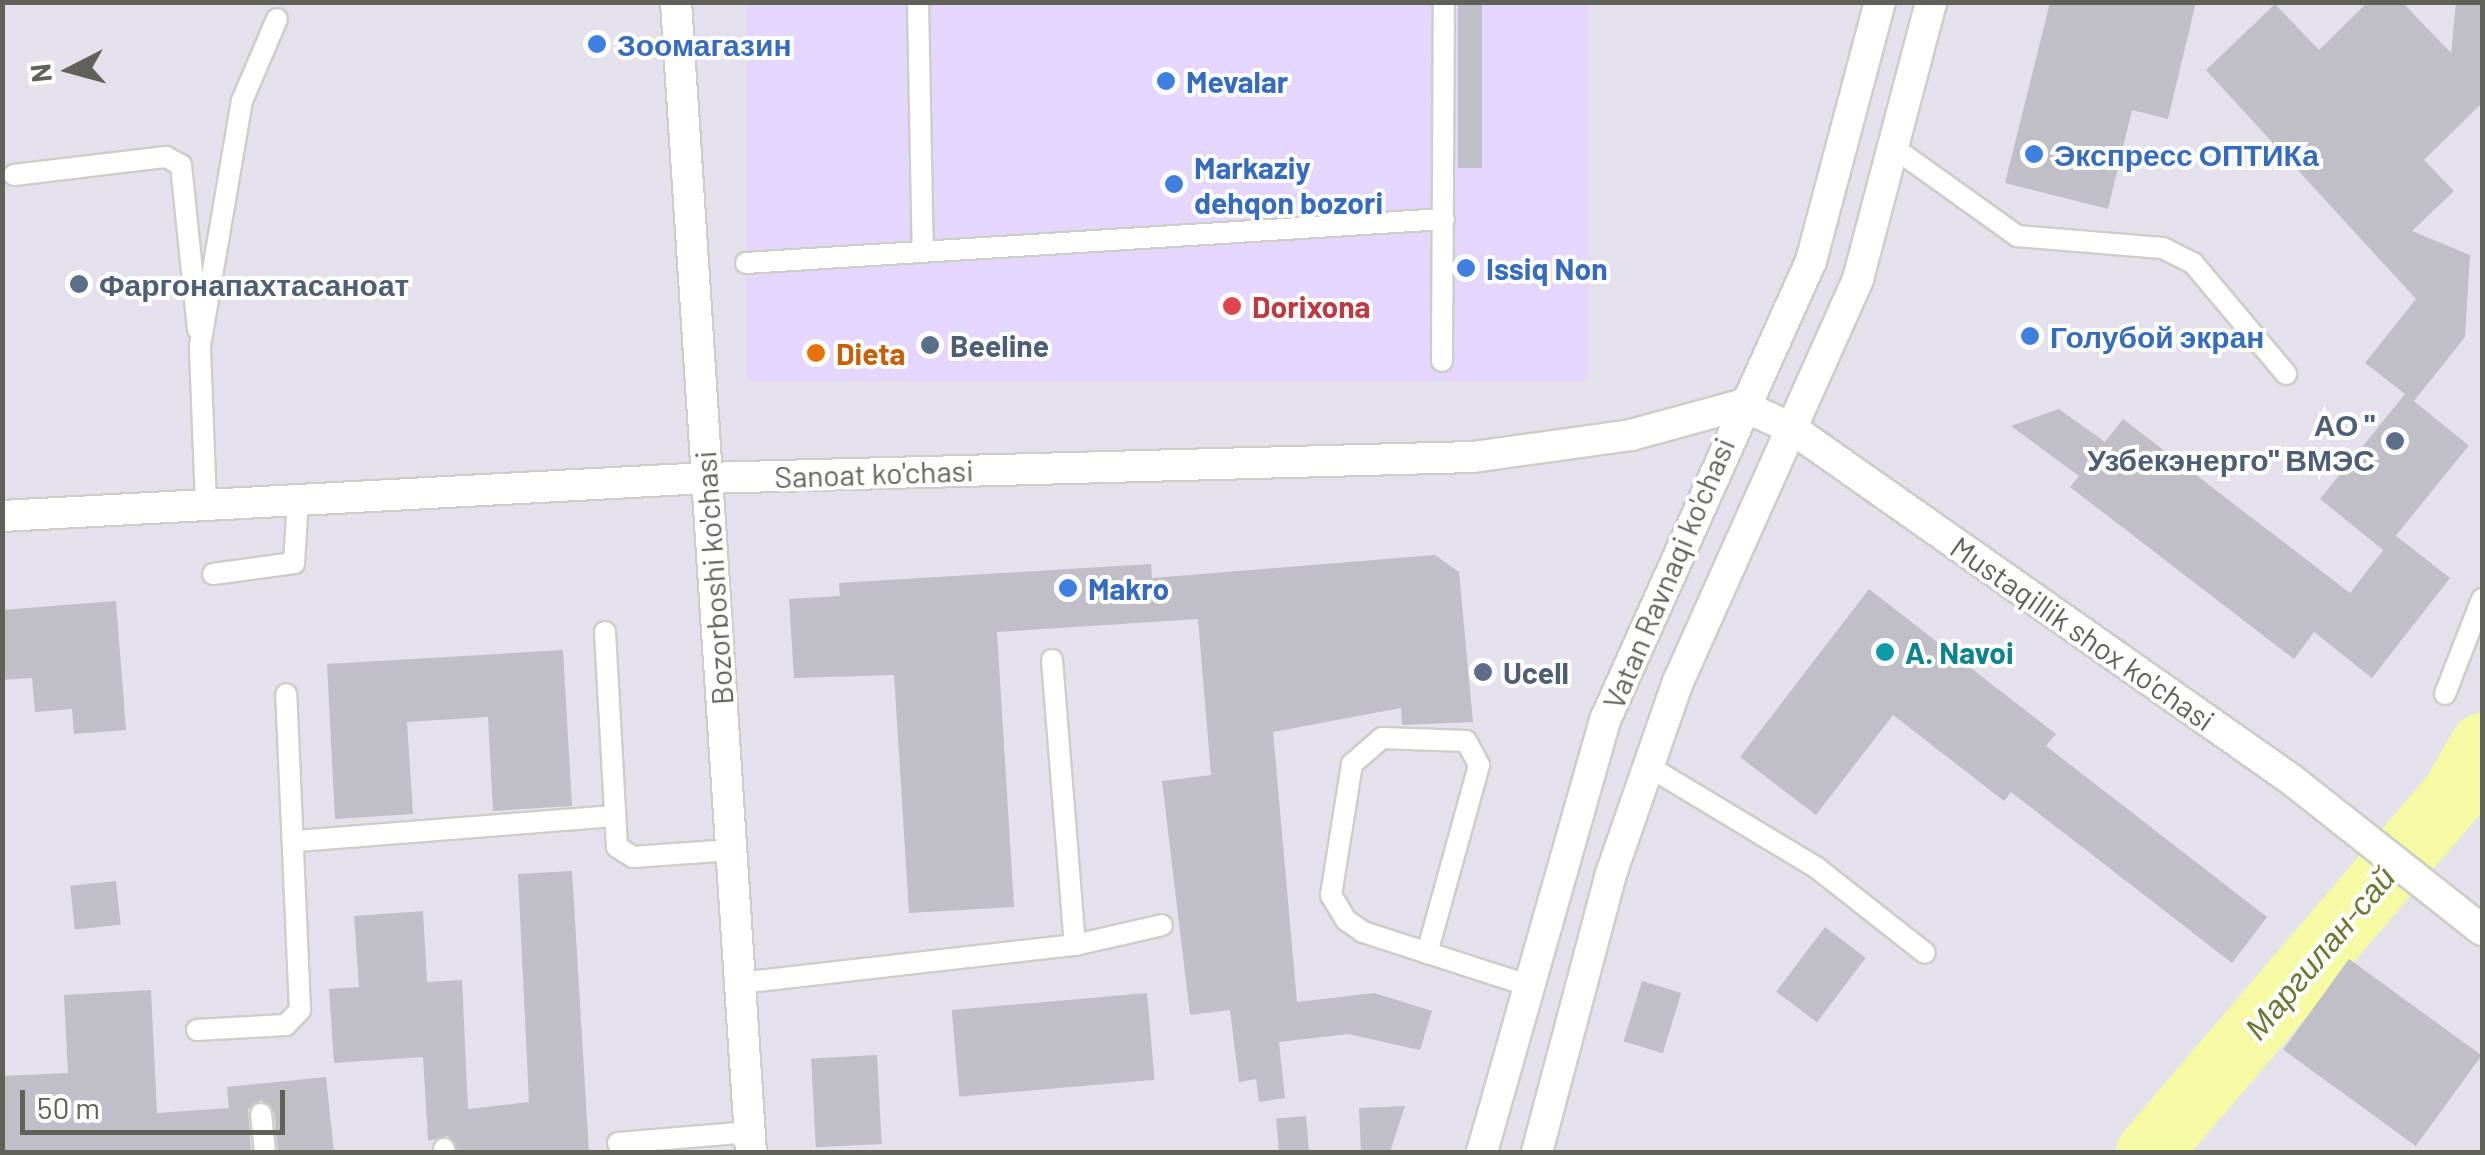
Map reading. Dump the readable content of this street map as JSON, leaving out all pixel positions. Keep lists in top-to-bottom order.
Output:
{
  "streets": {
    "main road": [
      "Sanoat ko'chasi",
      "Vatan Ravnaqi ko'chasi",
      "Bozorboshi ko'chasi",
      "Mustaqillik shox ko'chasi"
    ]
  },
  "crossings": [
    ["Sanoat ko'chasi", "Vatan Ravnaqi ko'chasi"],
    ["Sanoat ko'chasi", "Bozorboshi ko'chasi"],
    ["Sanoat ko'chasi", "Mustaqillik shox ko'chasi"],
    ["Vatan Ravnaqi ko'chasi", "Mustaqillik shox ko'chasi"]
  ],
  "water": ["Маргилан-сай"],
  "places": [
    "Зоомагазин",
    "Mevalar",
    "Экспресс ОПТИКа",
    "Markaziy dehqon bozori",
    "Issiq Non",
    "Фаргонапахтасаноат",
    "Dorixona",
    "Голубой экран",
    "Beeline",
    "Dieta",
    "АО \" Узбекэнерго\" ВМЭС",
    "Makro",
    "A. Navoi",
    "Ucell"
  ],
  "scale_bar": "50 m",
  "north": "left"
}
